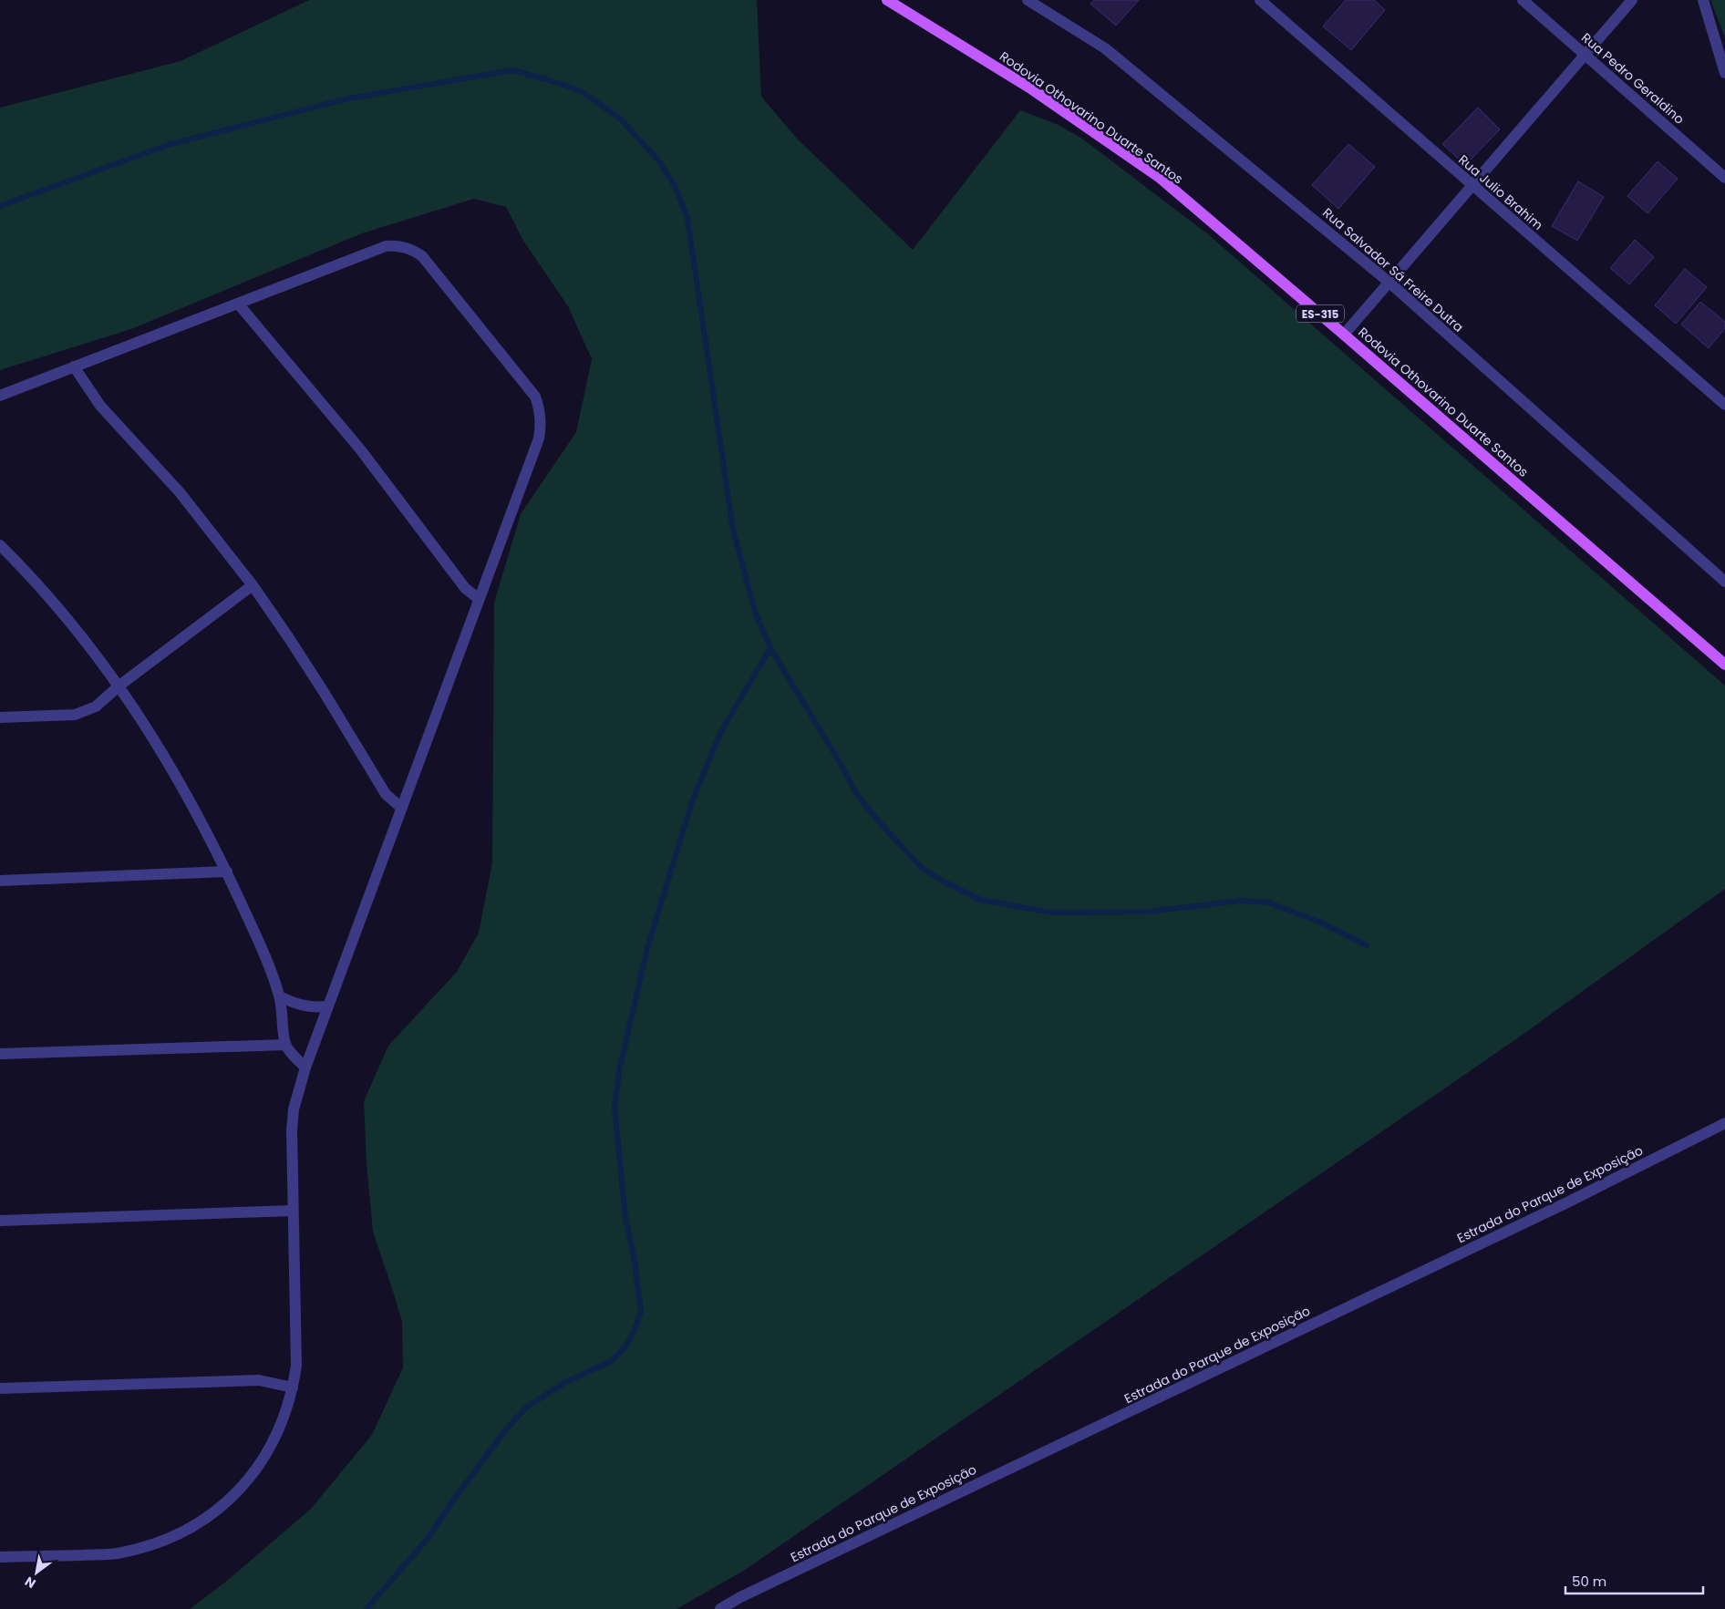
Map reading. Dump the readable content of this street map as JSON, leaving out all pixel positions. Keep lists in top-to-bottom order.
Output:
{
  "streets": {
    "main road": ["Rodovia Othovarino Duarte Santos", "ES-315"],
    "street": [
      "Rua Pedro Geraldino",
      "Rua Julio Brahim",
      "Rua Salvador Sá Freire Dutra",
      "Estrada do Parque de Exposição"
    ]
  },
  "scale_bar": "50 m",
  "north": "bottom left"
}
